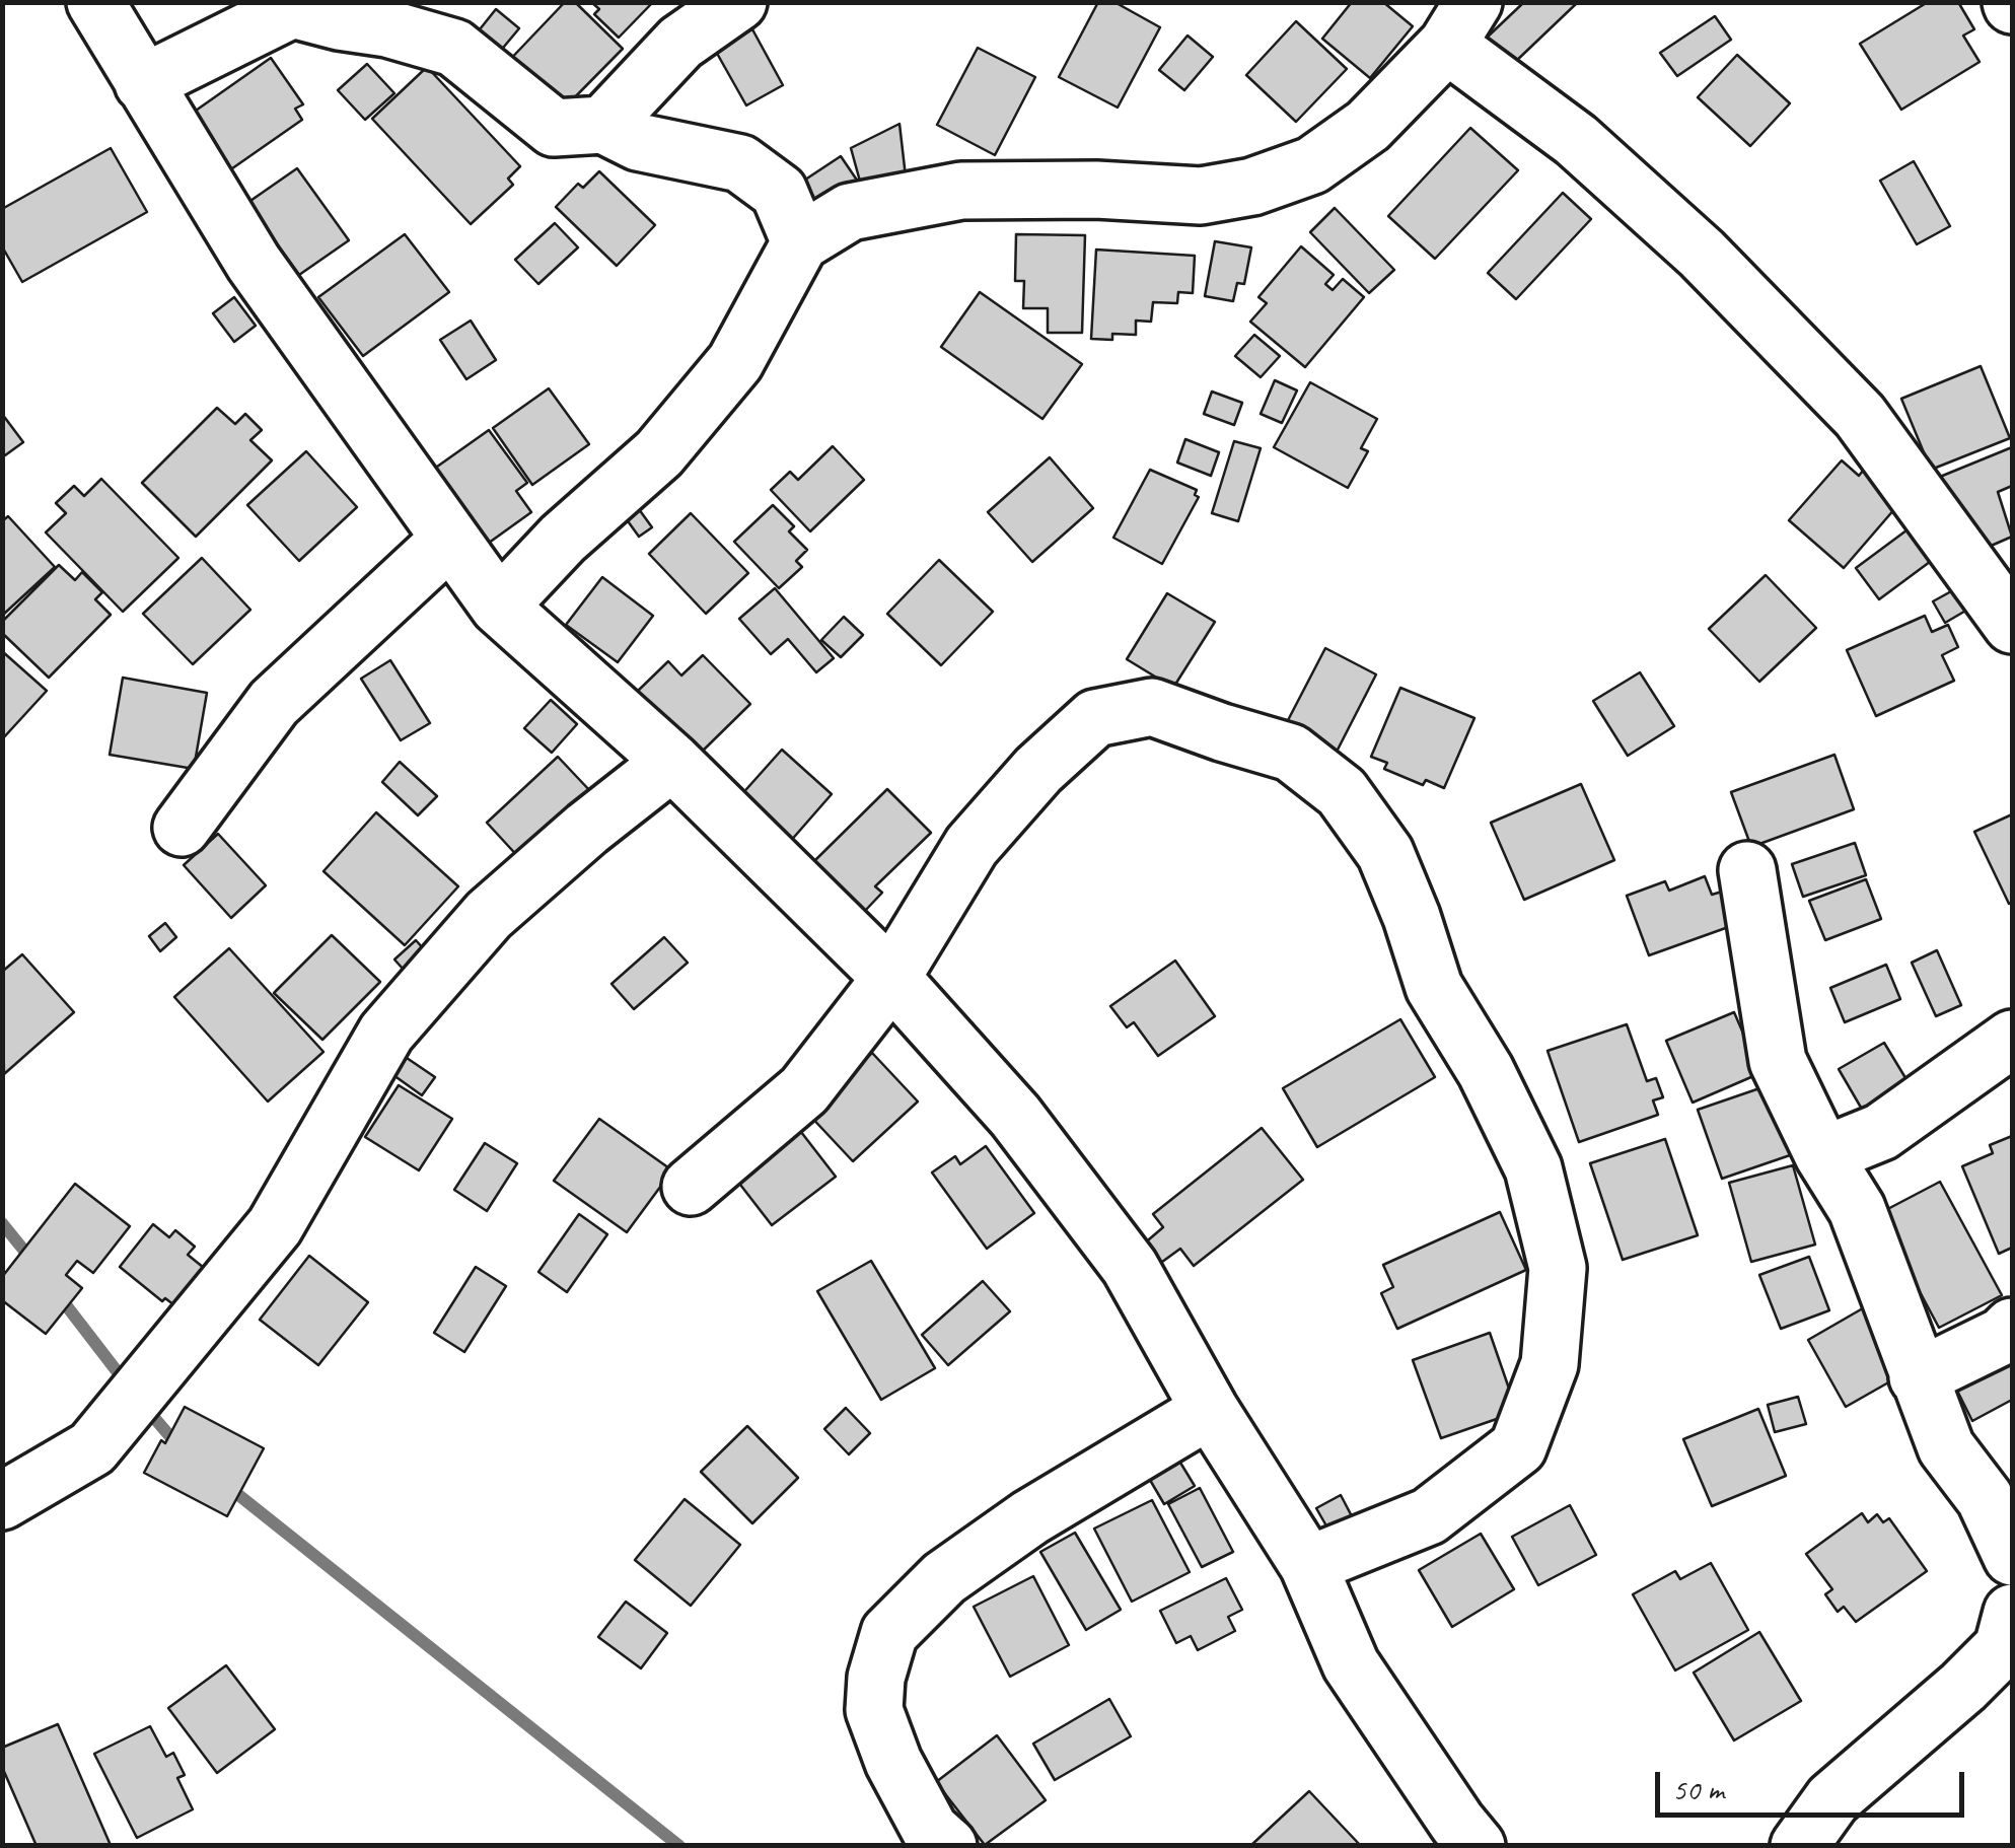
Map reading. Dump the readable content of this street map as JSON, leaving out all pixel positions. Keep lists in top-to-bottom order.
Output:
{
  "scale_bar": "50 m"
}
